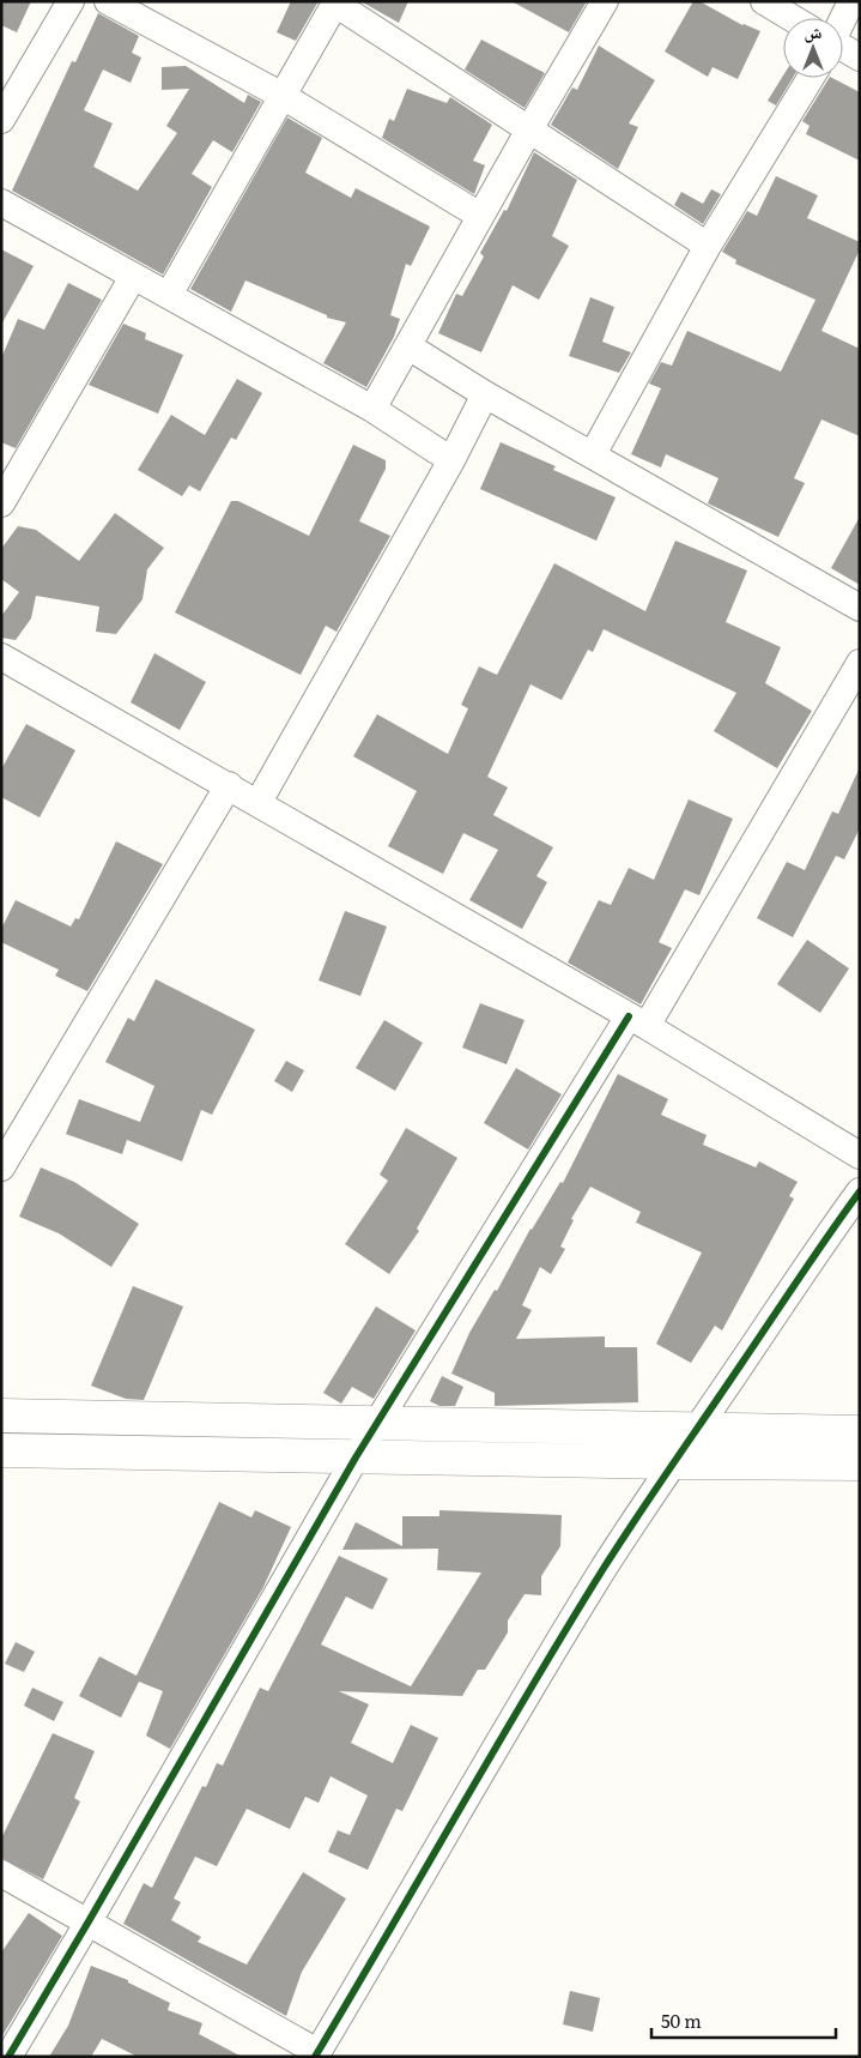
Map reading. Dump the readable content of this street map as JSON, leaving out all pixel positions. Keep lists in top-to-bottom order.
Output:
{
  "scale_bar": "50 m",
  "north": "top"
}
